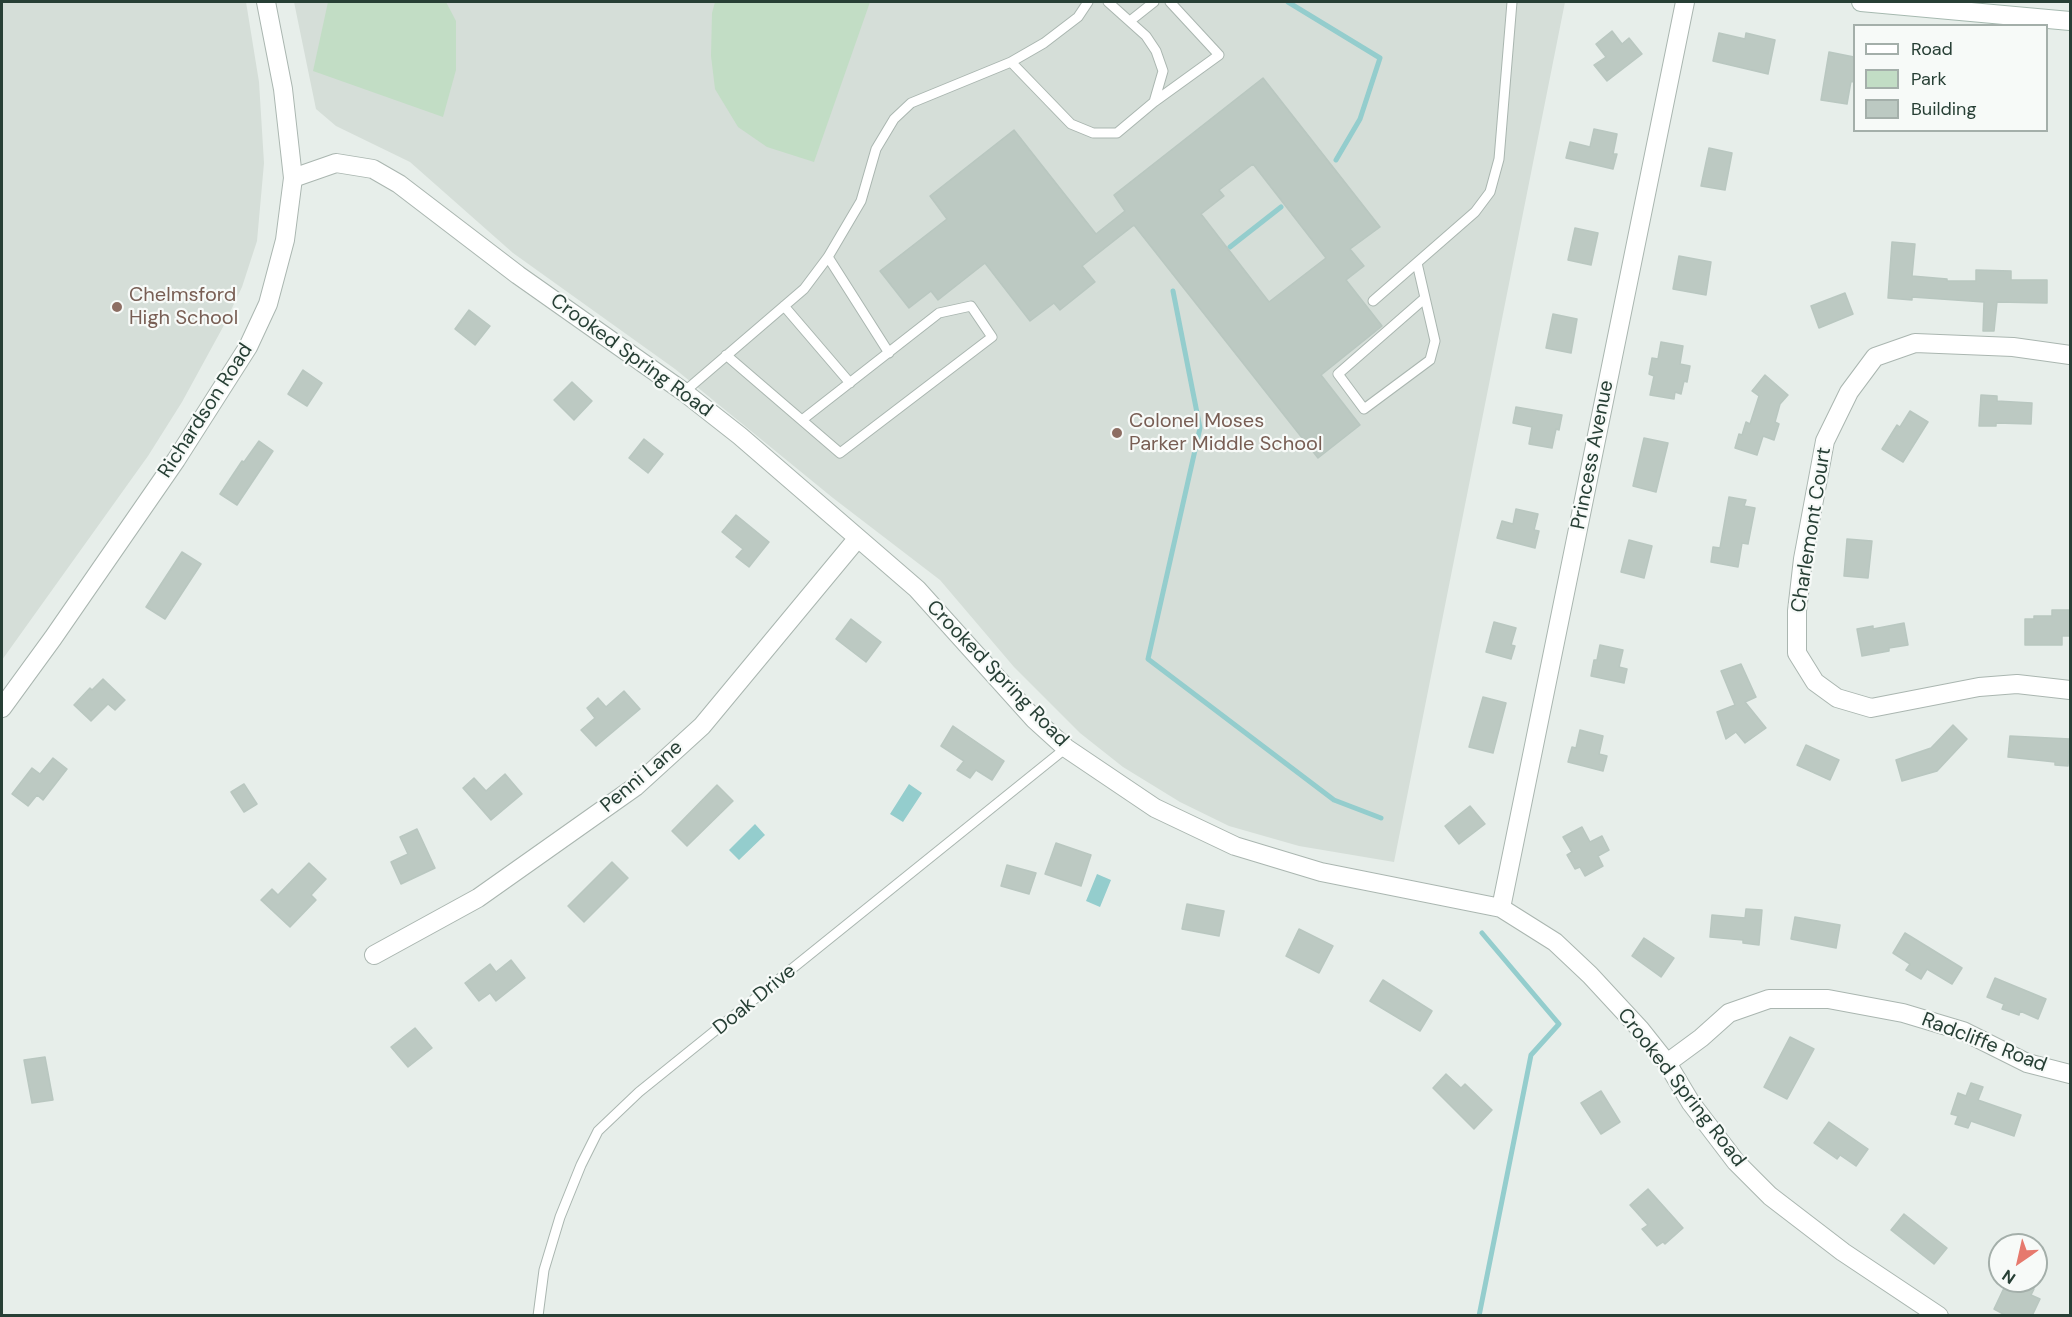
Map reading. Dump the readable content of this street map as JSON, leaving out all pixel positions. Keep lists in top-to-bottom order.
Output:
{
  "streets": {
    "street": [
      "Crooked Spring Road",
      "Richardson Road",
      "Princess Avenue",
      "Charlemont Court",
      "Penni Lane",
      "Radcliffe Road"
    ],
    "lane": ["Doak Drive"]
  },
  "crossings": [
    ["Crooked Spring Road", "Richardson Road"],
    ["Crooked Spring Road", "Princess Avenue"],
    ["Crooked Spring Road", "Penni Lane"],
    ["Crooked Spring Road", "Doak Drive"],
    ["Crooked Spring Road", "Radcliffe Road"]
  ],
  "places": ["Chelmsford High School", "Colonel Moses Parker Middle School"],
  "legend": ["Road", "Park", "Building"],
  "north": "bottom left"
}
